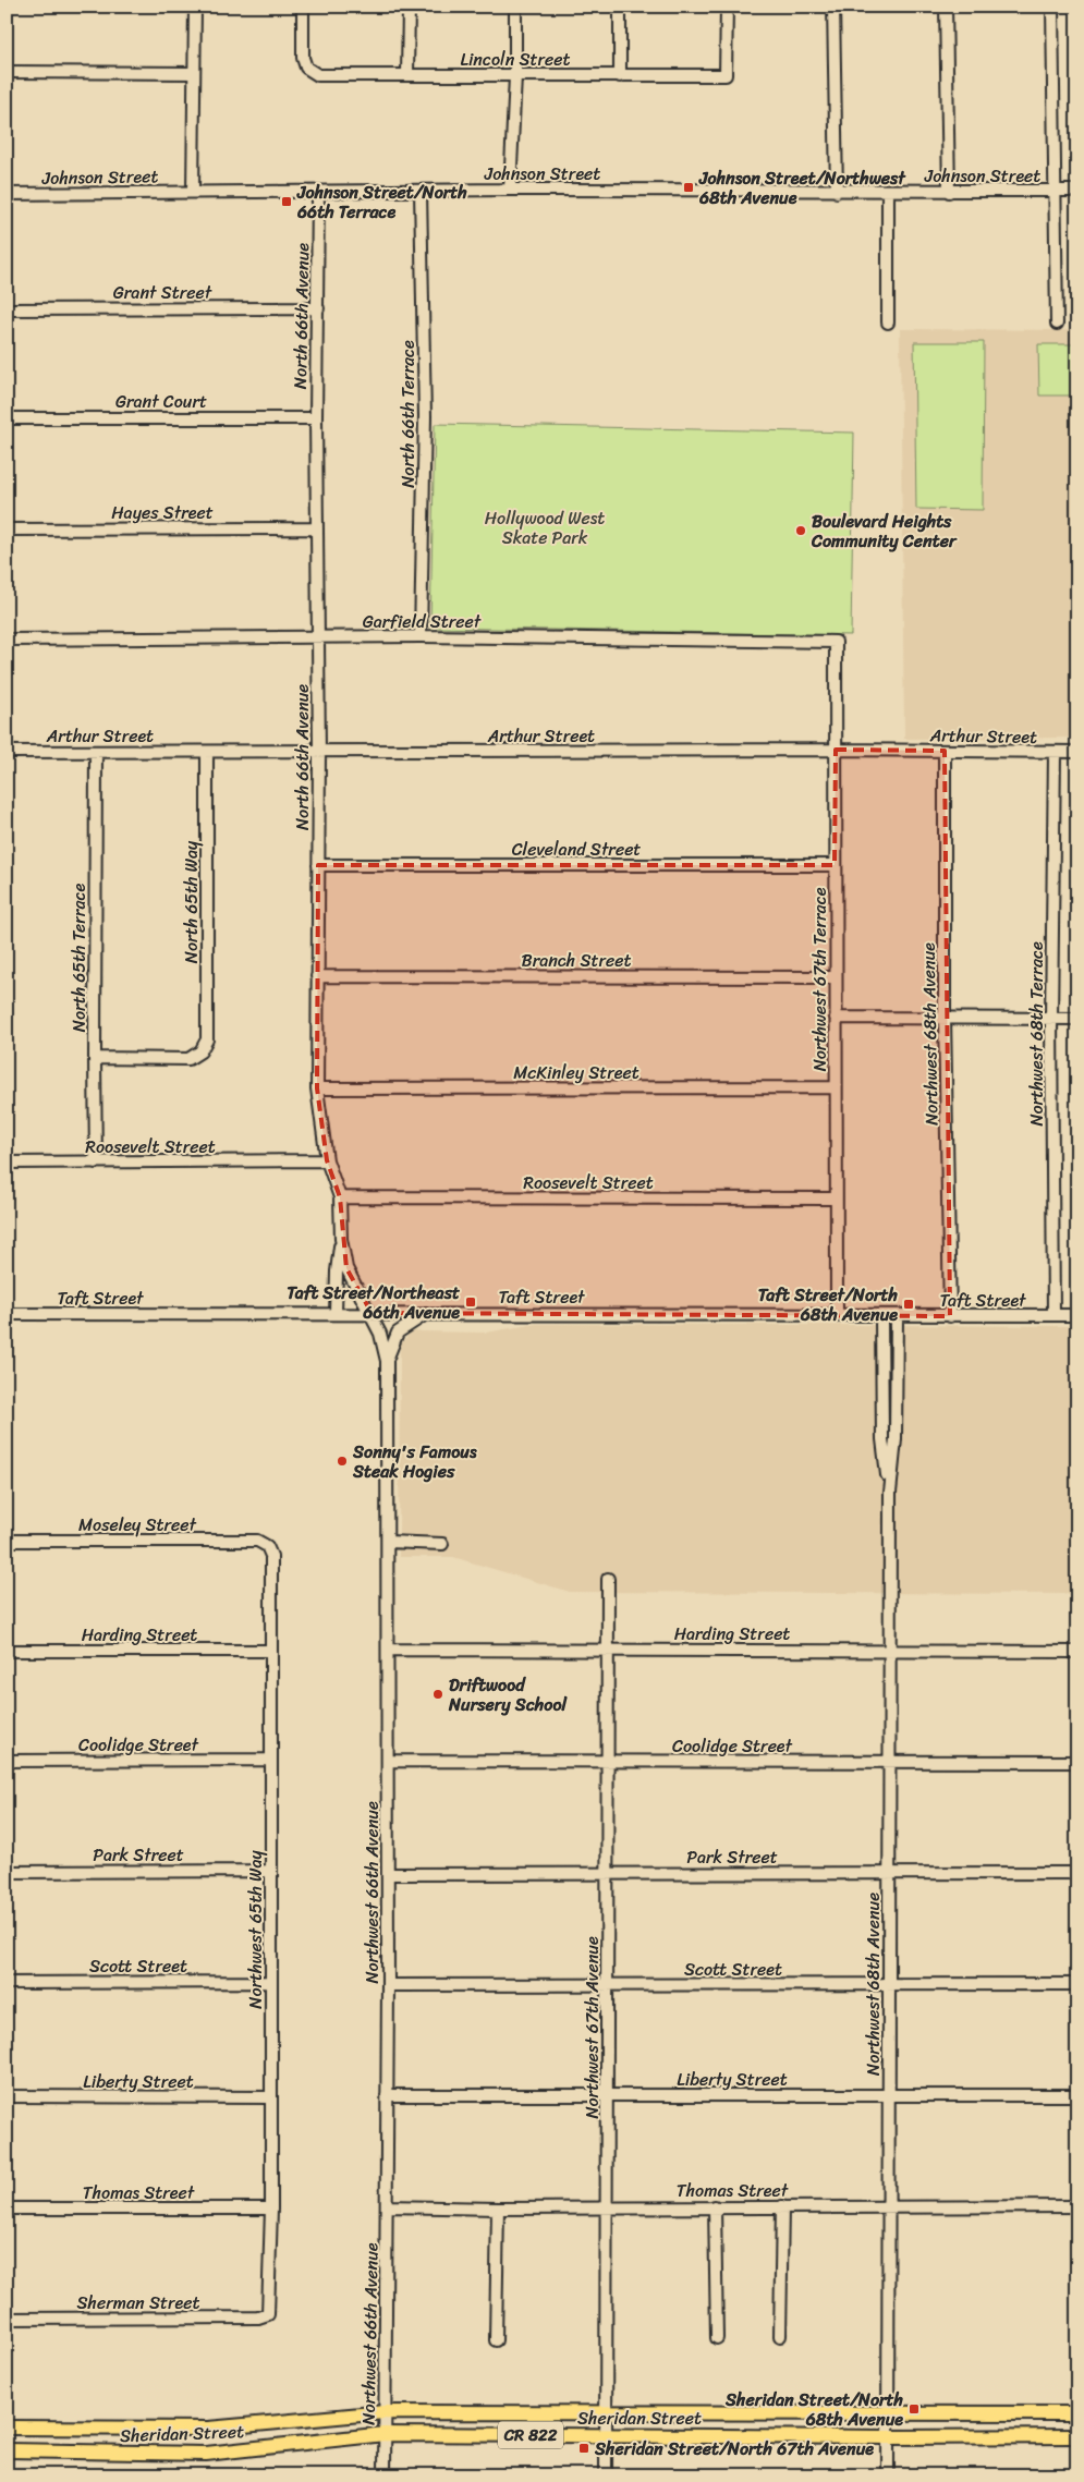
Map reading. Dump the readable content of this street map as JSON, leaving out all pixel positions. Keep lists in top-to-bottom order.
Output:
{
  "streets": {
    "main road": ["Sheridan Street", "CR 822"],
    "street": [
      "Lincoln Street",
      "Johnson Street",
      "Grant Street",
      "North 66th Avenue",
      "Grant Court",
      "North 66th Terrace",
      "Hayes Street",
      "Garfield Street",
      "Arthur Street",
      "Cleveland Street",
      "North 65th Way",
      "North 65th Terrace",
      "Branch Street",
      "Northwest 67th Terrace",
      "Northwest 68th Avenue",
      "Northwest 68th Terrace",
      "McKinley Street",
      "Roosevelt Street",
      "Taft Street",
      "Moseley Street",
      "Harding Street",
      "Coolidge Street",
      "Park Street",
      "Northwest 66th Avenue",
      "Northwest 65th Way",
      "Scott Street",
      "Northwest 67th Avenue",
      "Liberty Street",
      "Thomas Street",
      "Sherman Street"
    ]
  },
  "crossings": [
    ["Johnson Street", "North 66th Avenue"],
    ["Johnson Street", "North 66th Terrace"],
    ["Grant Street", "North 66th Avenue"],
    ["North 66th Avenue", "Grant Court"],
    ["North 66th Avenue", "Hayes Street"],
    ["North 66th Avenue", "Garfield Street"],
    ["North 66th Avenue", "Arthur Street"],
    ["North 66th Avenue", "Cleveland Street"],
    ["North 66th Avenue", "Branch Street"],
    ["North 66th Avenue", "McKinley Street"],
    ["North 66th Avenue", "Roosevelt Street"],
    ["North 66th Avenue", "Taft Street"],
    ["North 66th Avenue", "Northwest 66th Avenue"],
    ["North 66th Terrace", "Garfield Street"],
    ["Garfield Street", "Northwest 67th Terrace"],
    ["Arthur Street", "North 65th Way"],
    ["Arthur Street", "North 65th Terrace"],
    ["Arthur Street", "Northwest 67th Terrace"],
    ["Arthur Street", "Northwest 68th Avenue"],
    ["Arthur Street", "Northwest 68th Terrace"],
    ["Cleveland Street", "Northwest 67th Terrace"],
    ["North 65th Way", "North 65th Terrace"],
    ["North 65th Terrace", "Roosevelt Street"],
    ["Branch Street", "Northwest 67th Terrace"],
    ["Northwest 67th Terrace", "McKinley Street"],
    ["Northwest 67th Terrace", "Roosevelt Street"],
    ["Northwest 67th Terrace", "Taft Street"],
    ["Northwest 68th Avenue", "Taft Street"],
    ["Northwest 68th Avenue", "Harding Street"],
    ["Northwest 68th Avenue", "Coolidge Street"],
    ["Northwest 68th Avenue", "Park Street"],
    ["Northwest 68th Avenue", "Scott Street"],
    ["Northwest 68th Avenue", "Liberty Street"],
    ["Northwest 68th Avenue", "Thomas Street"],
    ["Northwest 68th Avenue", "Sheridan Street"],
    ["Northwest 68th Terrace", "Taft Street"],
    ["Taft Street", "Northwest 66th Avenue"],
    ["Moseley Street", "Northwest 65th Way"],
    ["Harding Street", "Northwest 66th Avenue"],
    ["Harding Street", "Northwest 65th Way"],
    ["Harding Street", "Northwest 67th Avenue"],
    ["Coolidge Street", "Northwest 66th Avenue"],
    ["Coolidge Street", "Northwest 65th Way"],
    ["Coolidge Street", "Northwest 67th Avenue"],
    ["Park Street", "Northwest 66th Avenue"],
    ["Park Street", "Northwest 65th Way"],
    ["Park Street", "Northwest 67th Avenue"],
    ["Northwest 66th Avenue", "Scott Street"],
    ["Northwest 66th Avenue", "Liberty Street"],
    ["Northwest 66th Avenue", "Thomas Street"],
    ["Northwest 66th Avenue", "Sheridan Street"],
    ["Northwest 65th Way", "Scott Street"],
    ["Northwest 65th Way", "Liberty Street"],
    ["Northwest 65th Way", "Thomas Street"],
    ["Northwest 65th Way", "Sherman Street"],
    ["Scott Street", "Northwest 67th Avenue"],
    ["Northwest 67th Avenue", "Liberty Street"],
    ["Northwest 67th Avenue", "Thomas Street"],
    ["Northwest 67th Avenue", "Sheridan Street"]
  ],
  "parks": ["Hollywood West Skate Park"],
  "places": {
    "transit": [
      "Johnson Street/Northwest 68th Avenue",
      "Johnson Street/North 66th Terrace",
      "Taft Street/Northeast 66th Avenue",
      "Taft Street/North 68th Avenue",
      "Sheridan Street/North 68th Avenue",
      "Sheridan Street/North 67th Avenue"
    ],
    "other": ["Boulevard Heights Community Center", "Sonny's Famous Steak Hogies", "Driftwood Nursery School"]
  }
}
